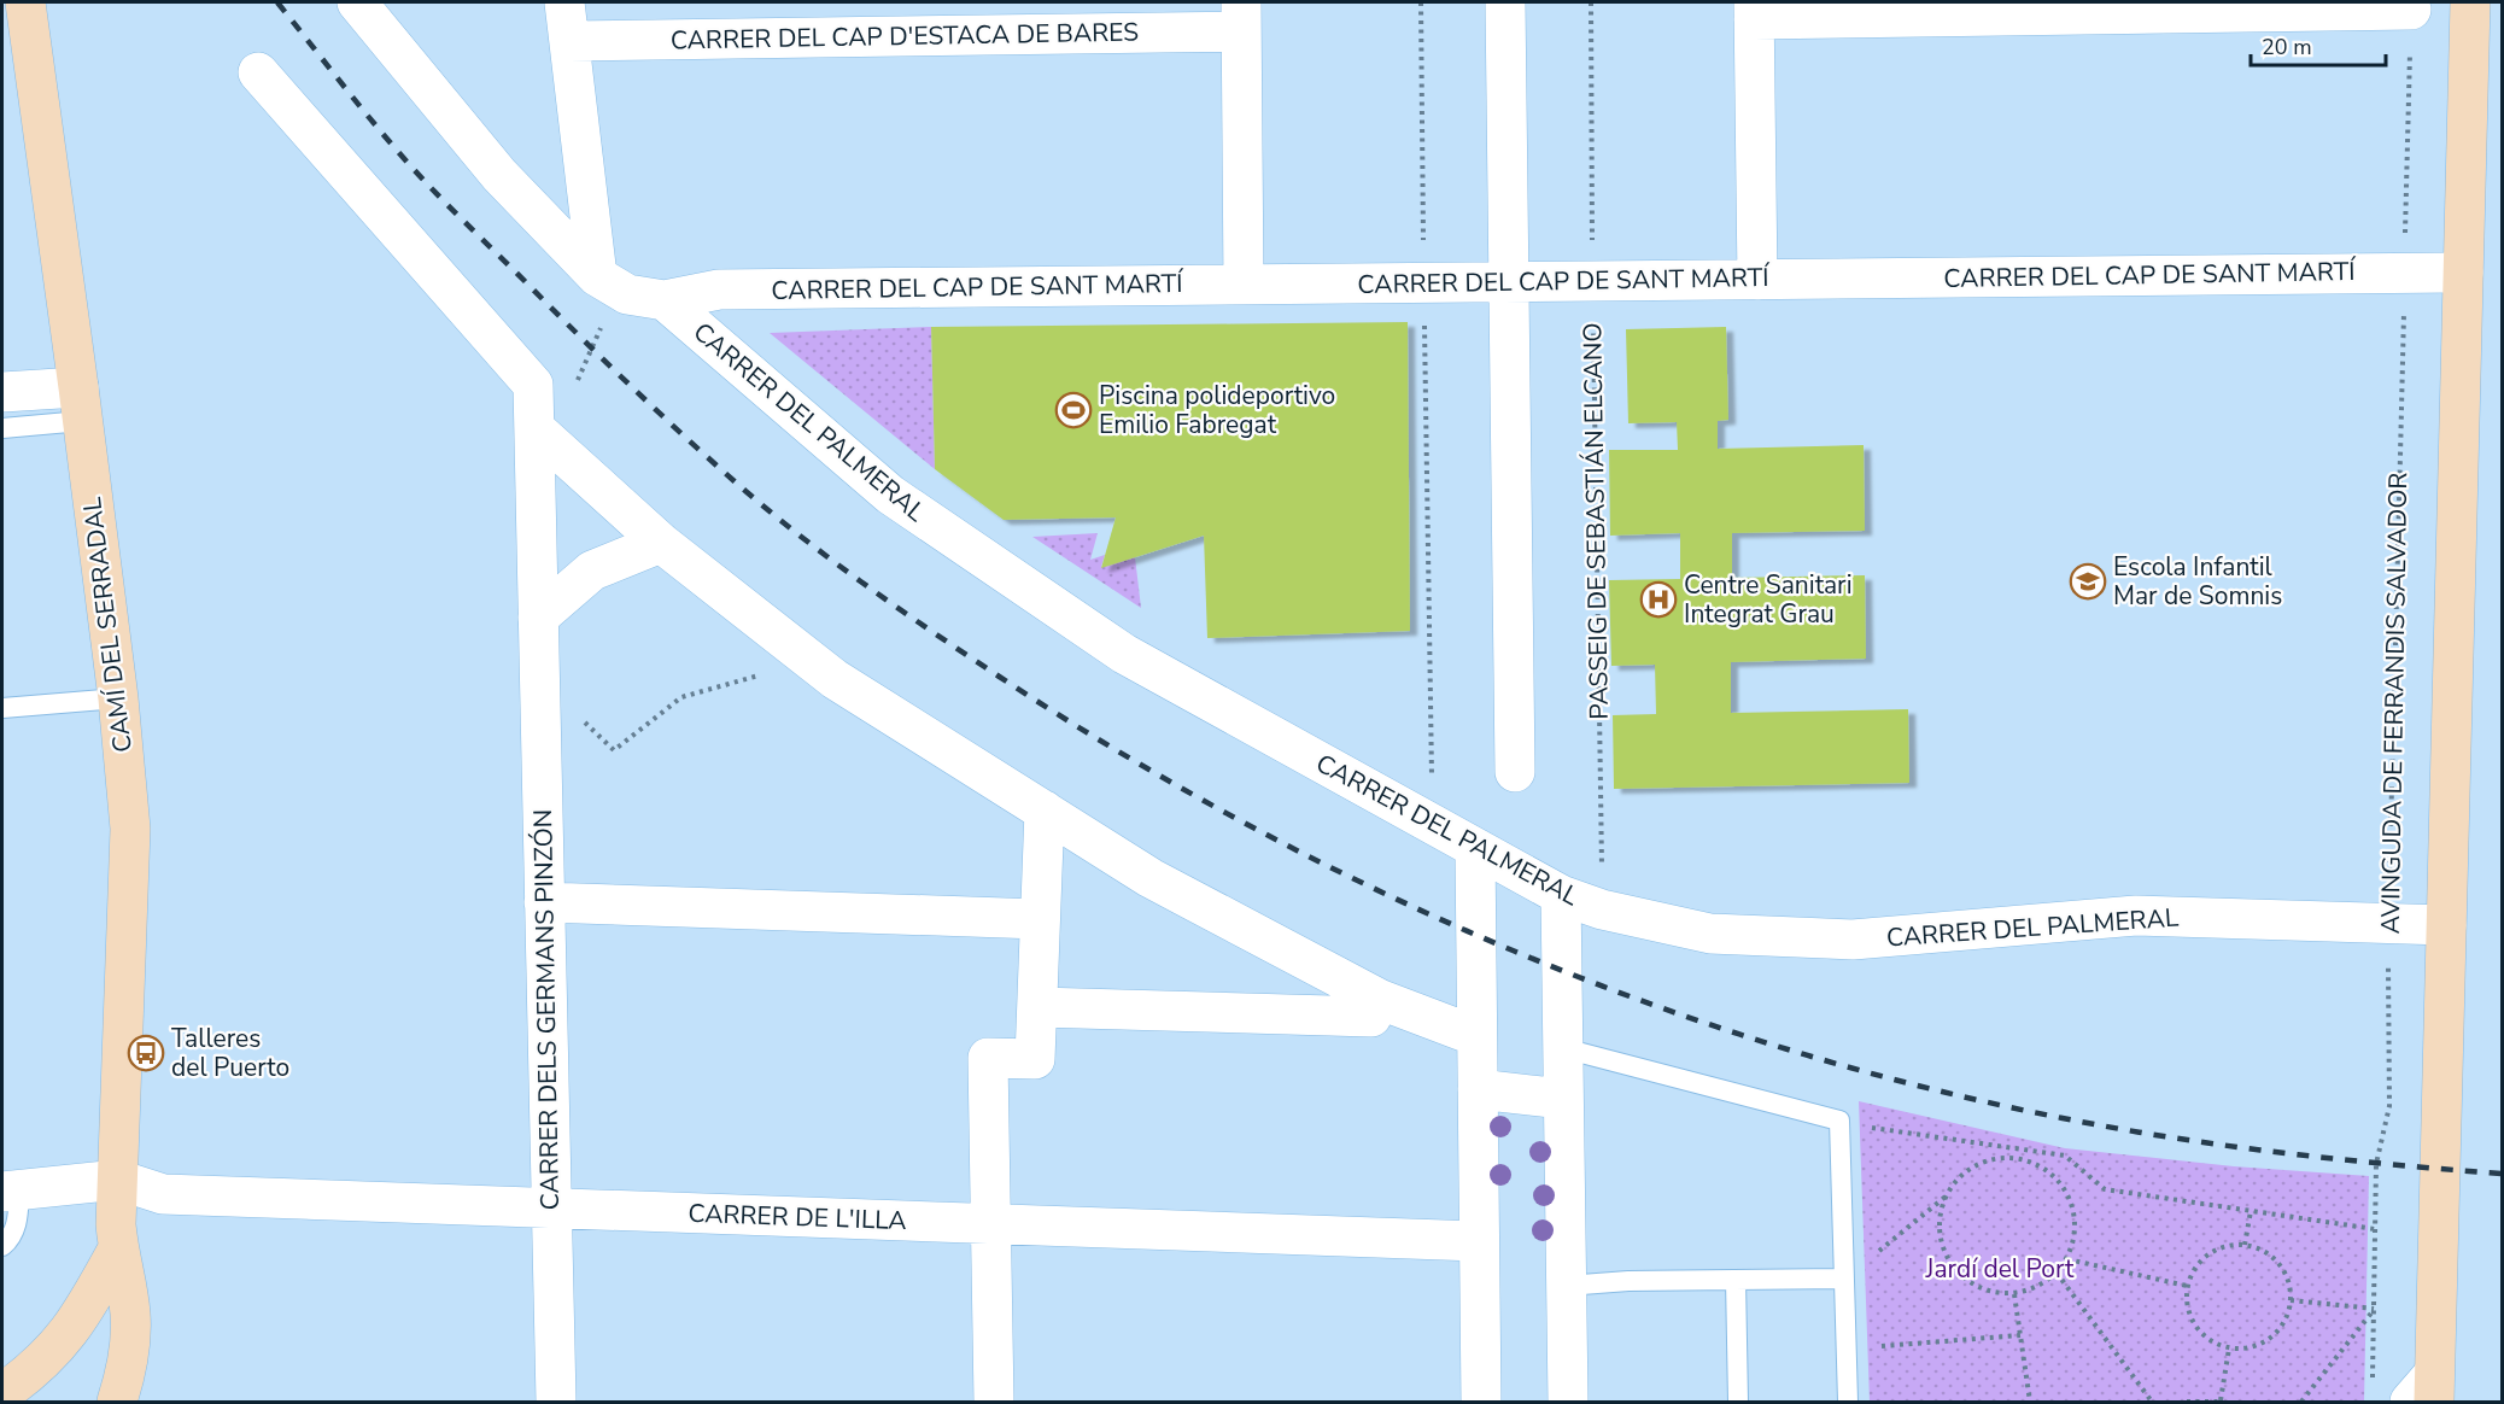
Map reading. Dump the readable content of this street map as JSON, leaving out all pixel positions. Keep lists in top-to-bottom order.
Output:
{
  "streets": {
    "street": [
      "CARRER DEL CAP D'ESTACA DE BARES",
      "CARRER DEL CAP DE SANT MARTÍ",
      "CARRER DEL PALMERAL",
      "CAMÍ DEL SERRADAL",
      "CARRER DELS GERMANS PINZÓN",
      "CARRER DE L'ILLA"
    ],
    "path": ["PASSEIG DE SEBASTIÁN ELCANO", "AVINGUDA DE FERRANDIS SALVADOR"]
  },
  "crossings": [
    ["CARRER DEL CAP DE SANT MARTÍ", "CARRER DEL PALMERAL"],
    ["CARRER DEL CAP DE SANT MARTÍ", "PASSEIG DE SEBASTIÁN ELCANO"],
    ["CARRER DEL CAP DE SANT MARTÍ", "AVINGUDA DE FERRANDIS SALVADOR"],
    ["CARRER DEL PALMERAL", "PASSEIG DE SEBASTIÁN ELCANO"],
    ["CARRER DEL PALMERAL", "AVINGUDA DE FERRANDIS SALVADOR"],
    ["CAMÍ DEL SERRADAL", "CARRER DE L'ILLA"],
    ["CARRER DELS GERMANS PINZÓN", "CARRER DE L'ILLA"]
  ],
  "parks": ["Jardí del Port"],
  "places": {
    "sports": ["Piscina polideportivo Emilio Fabregat"],
    "school or university": ["Escola Infantil Mar de Somnis"],
    "hospital": ["Centre Sanitari Integrat Grau"],
    "bus stop": ["Talleres del Puerto"]
  },
  "scale_bar": "20 m"
}
